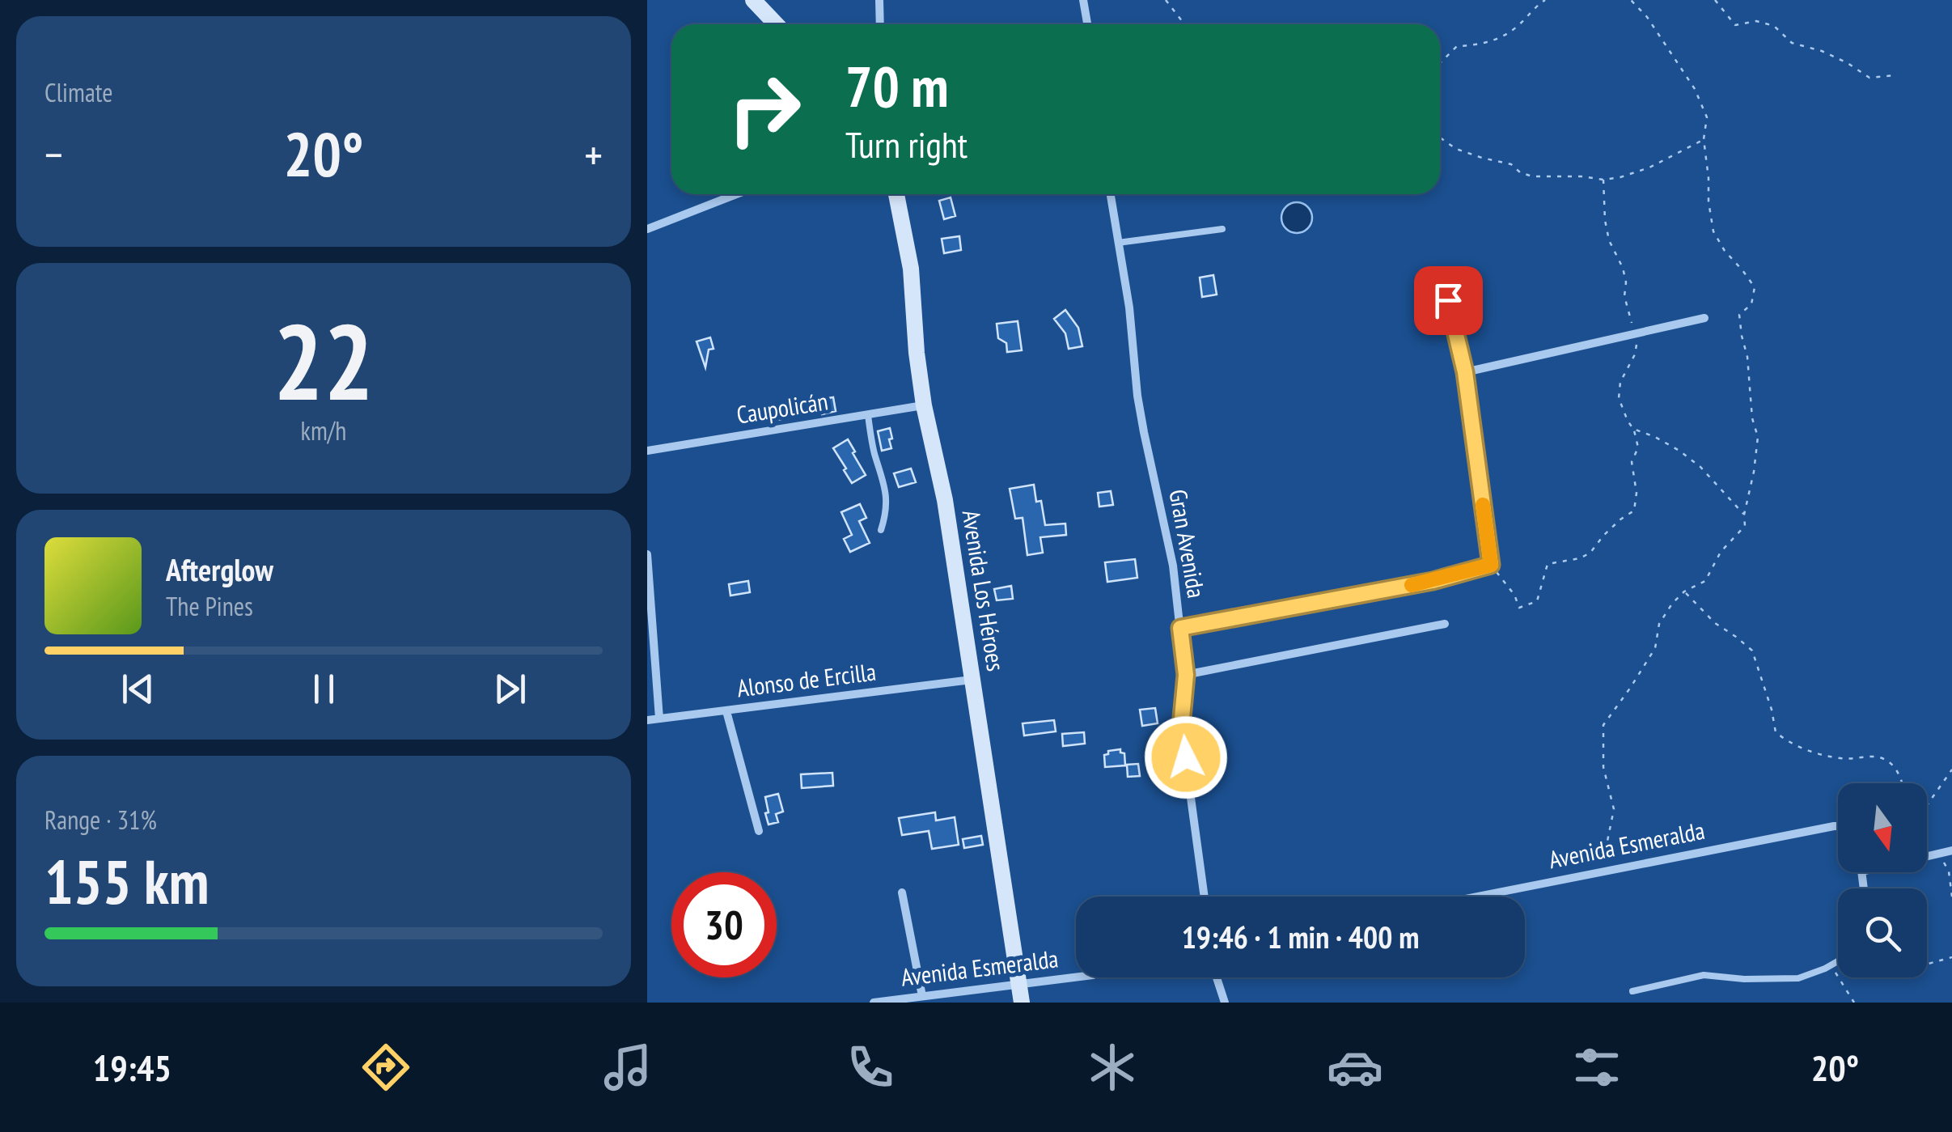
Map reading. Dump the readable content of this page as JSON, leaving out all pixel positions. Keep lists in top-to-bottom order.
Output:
{
  "streets": {
    "street": [
      "Caupolicán",
      "Gran Avenida",
      "Avenida Los Héroes",
      "Alonso de Ercilla",
      "Avenida Esmeralda"
    ]
  },
  "crossings": [
    ["Caupolicán", "Avenida Los Héroes"],
    ["Avenida Los Héroes", "Alonso de Ercilla"],
    ["Avenida Los Héroes", "Avenida Esmeralda"]
  ],
  "north": "bottom",
  "page": {
    "tile": [
      "Climate",
      ["22", "km/h"],
      ["Range · 31%", "155 km"]
    ],
    "turn": ["70 m", "Turn right"],
    "heat": ["−", "20°", "+"],
    "song": ["Afterglow", "The Pines"],
    "limit": "30",
    "trip": "19:46 · 1 min · 400 m",
    "tabs": ["19:45", "20°"]
  }
}
